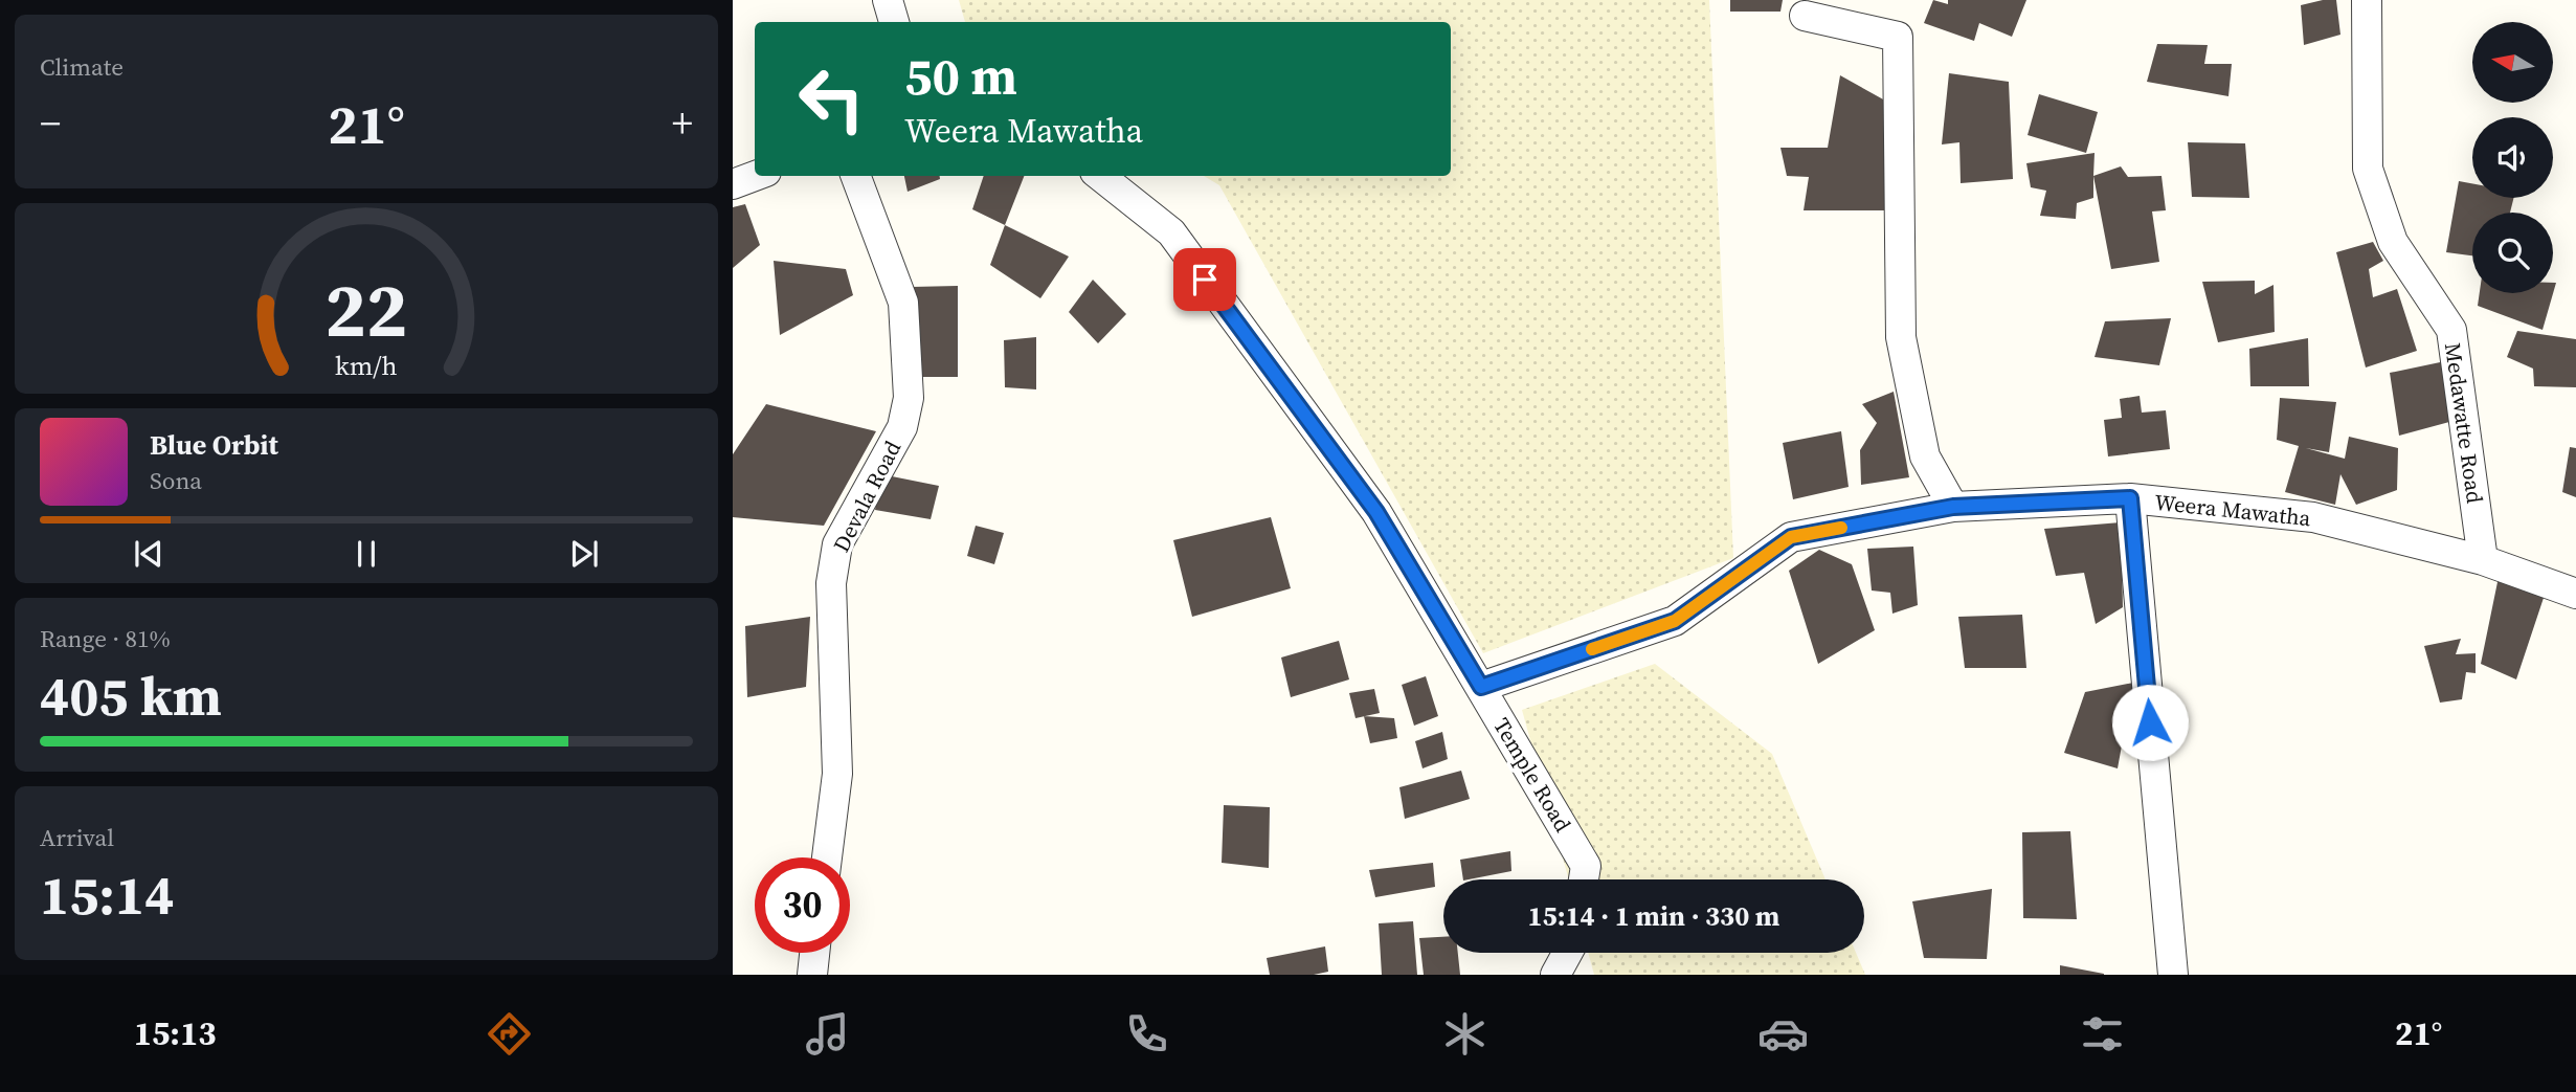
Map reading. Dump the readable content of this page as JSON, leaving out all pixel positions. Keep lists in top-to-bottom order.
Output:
{
  "streets": {
    "street": [
      "Medawatte Road",
      "Devala Road",
      "Weera Mawatha",
      "Temple Road"
    ]
  },
  "crossings": [
    ["Medawatte Road", "Weera Mawatha"],
    ["Weera Mawatha", "Temple Road"]
  ],
  "north": "left",
  "page": {
    "tile": [
      "Climate",
      ["Range · 81%", "405 km"],
      ["Arrival", "15:14"]
    ],
    "turn": ["50 m", "Weera Mawatha"],
    "heat": ["−", "21°", "+"],
    "song": ["Blue Orbit", "Sona"],
    "limit": "30",
    "trip": "15:14 · 1 min · 330 m",
    "tabs": ["15:13", "21°"],
    "gauge": ["22", "km/h"]
  }
}
